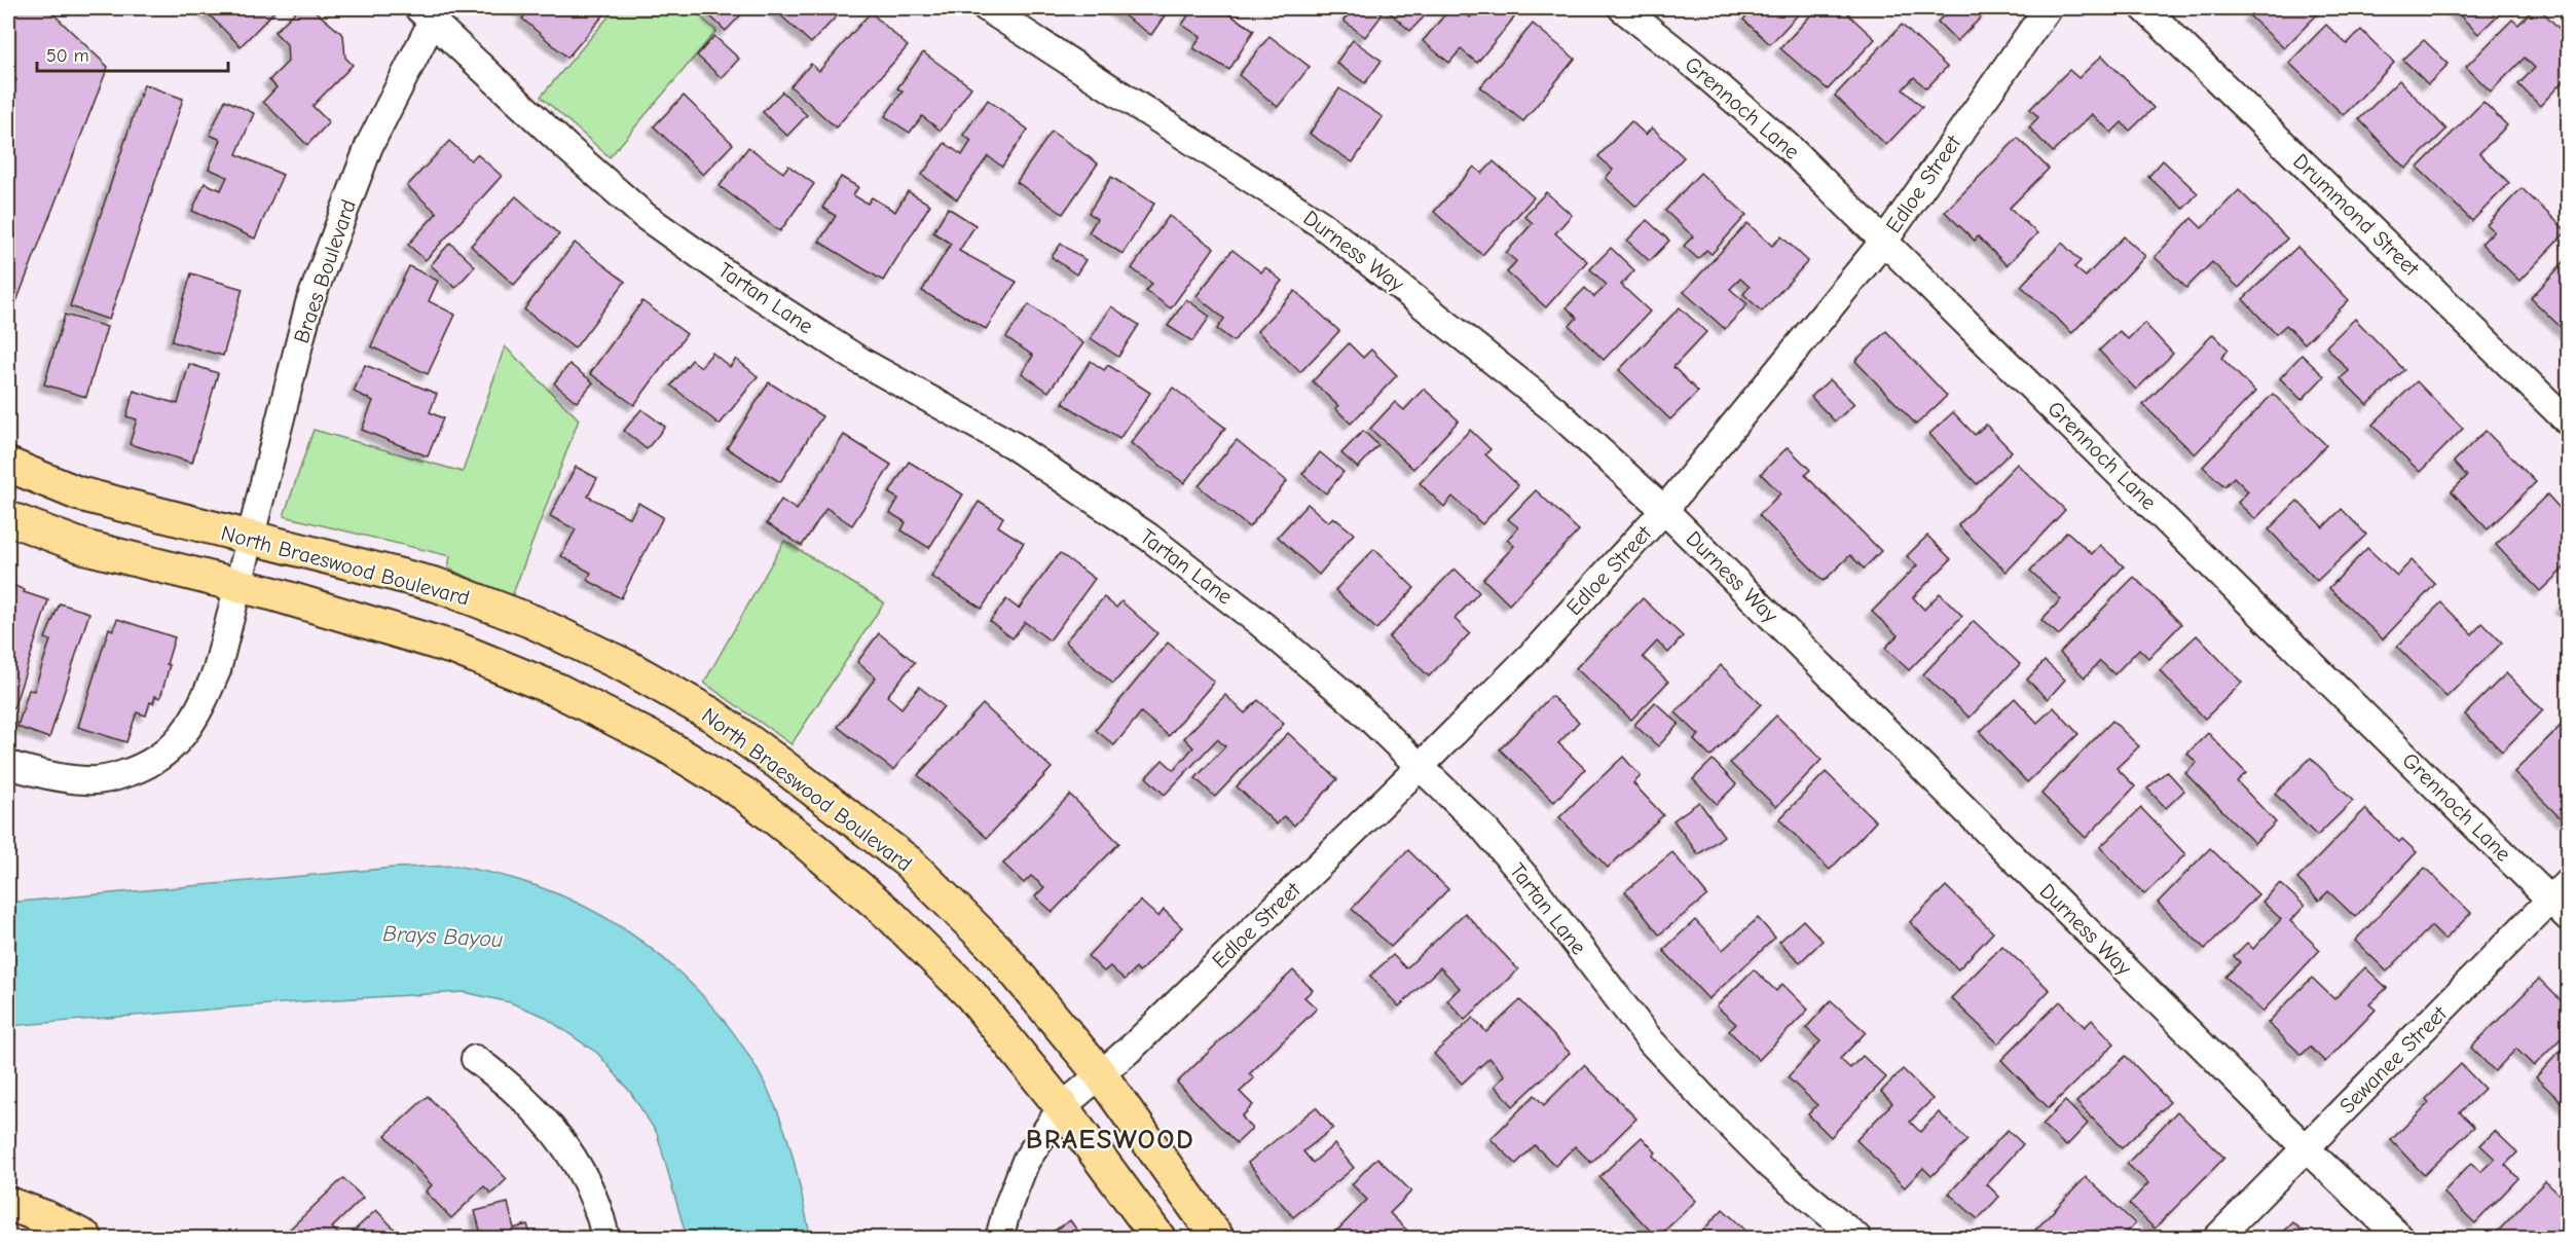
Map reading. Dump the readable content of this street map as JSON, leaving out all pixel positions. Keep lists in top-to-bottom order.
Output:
{
  "streets": {
    "main road": ["North Braeswood Boulevard"],
    "street": [
      "Grennoch Lane",
      "Edloe Street",
      "Drummond Street",
      "Durness Way",
      "Braes Boulevard",
      "Tartan Lane",
      "Sewanee Street"
    ]
  },
  "crossings": [
    ["Grennoch Lane", "Edloe Street"],
    ["Grennoch Lane", "Sewanee Street"],
    ["Edloe Street", "Durness Way"],
    ["Edloe Street", "Tartan Lane"],
    ["Edloe Street", "North Braeswood Boulevard"],
    ["Durness Way", "Sewanee Street"],
    ["Braes Boulevard", "Tartan Lane"],
    ["Braes Boulevard", "North Braeswood Boulevard"]
  ],
  "districts": ["BRAESWOOD"],
  "water": ["Brays Bayou"],
  "scale_bar": "50 m"
}
